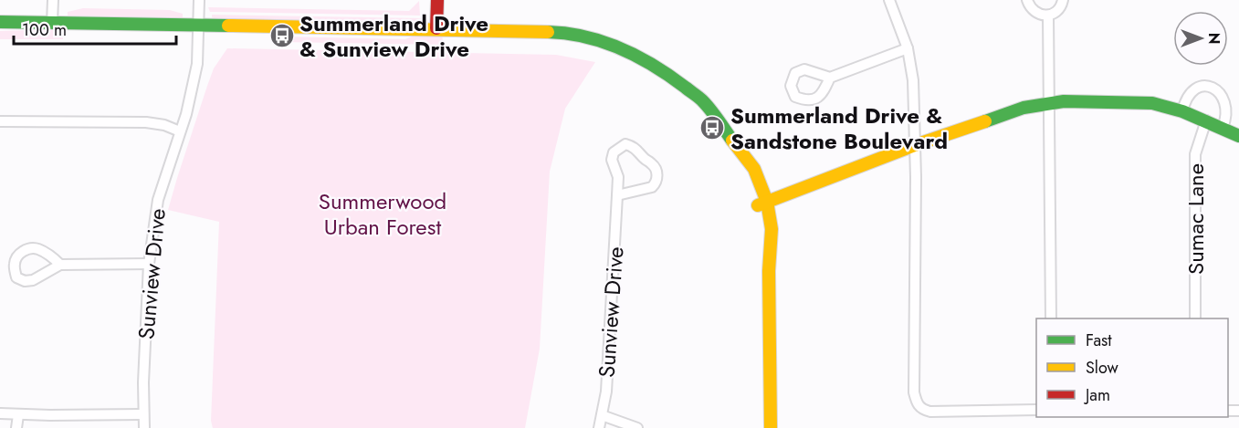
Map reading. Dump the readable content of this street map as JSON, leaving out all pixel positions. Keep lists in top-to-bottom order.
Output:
{
  "streets": {
    "street": ["Sumac Lane", "Sunview Drive"]
  },
  "parks": ["Summerwood Urban Forest"],
  "places": {
    "bus stop": ["Summerland Drive & Sunview Drive", "Summerland Drive & Sandstone Boulevard"]
  },
  "legend": ["Fast", "Slow", "Jam"],
  "scale_bar": "100 m",
  "north": "right"
}
